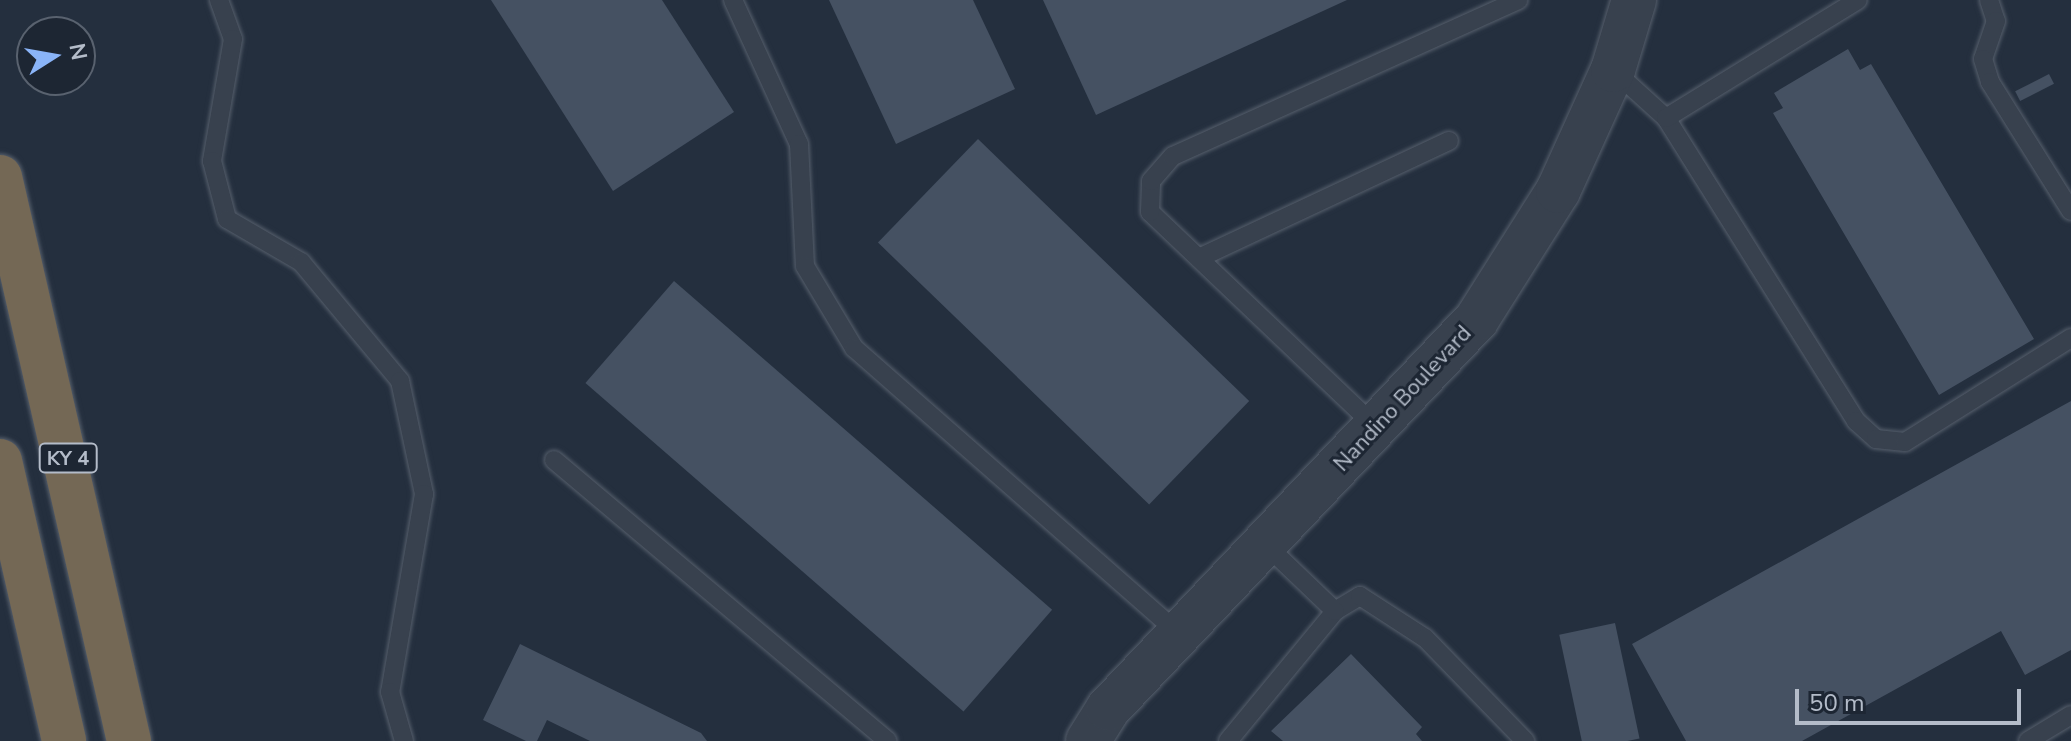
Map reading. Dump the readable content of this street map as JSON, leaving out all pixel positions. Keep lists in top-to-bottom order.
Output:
{
  "streets": {
    "highway": ["KY 4"],
    "street": ["Nandino Boulevard"]
  },
  "scale_bar": "50 m",
  "north": "right"
}
